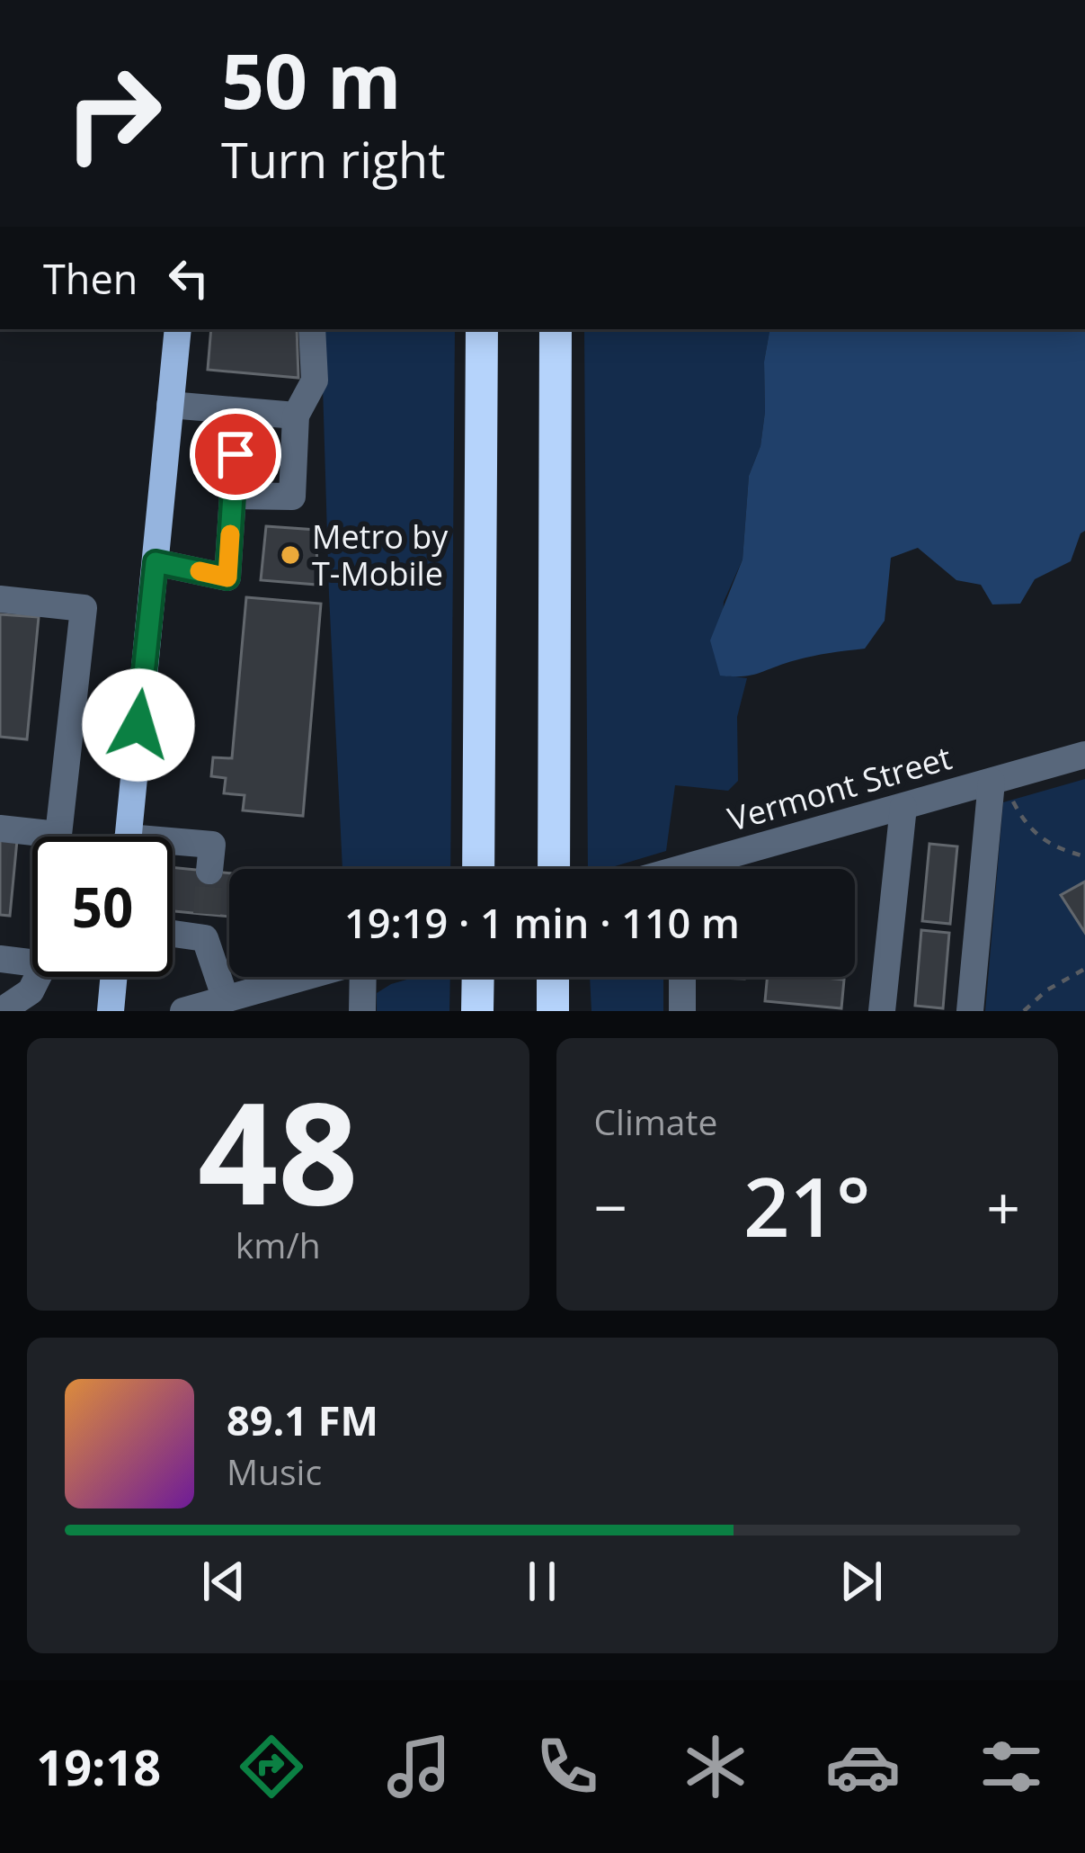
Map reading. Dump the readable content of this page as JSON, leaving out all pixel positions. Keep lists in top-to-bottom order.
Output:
{
  "streets": {
    "street": ["Vermont Street"]
  },
  "places": ["Metro by T-Mobile"],
  "page": {
    "turn": ["50 m", "Turn right"],
    "then": "Then",
    "limit": "50",
    "trip": "19:19 · 1 min · 110 m",
    "tile": [
      ["48", "km/h"],
      "Climate"
    ],
    "heat": ["−", "21°", "+"],
    "song": ["89.1 FM", "Music"],
    "tabs": "19:18"
  }
}
